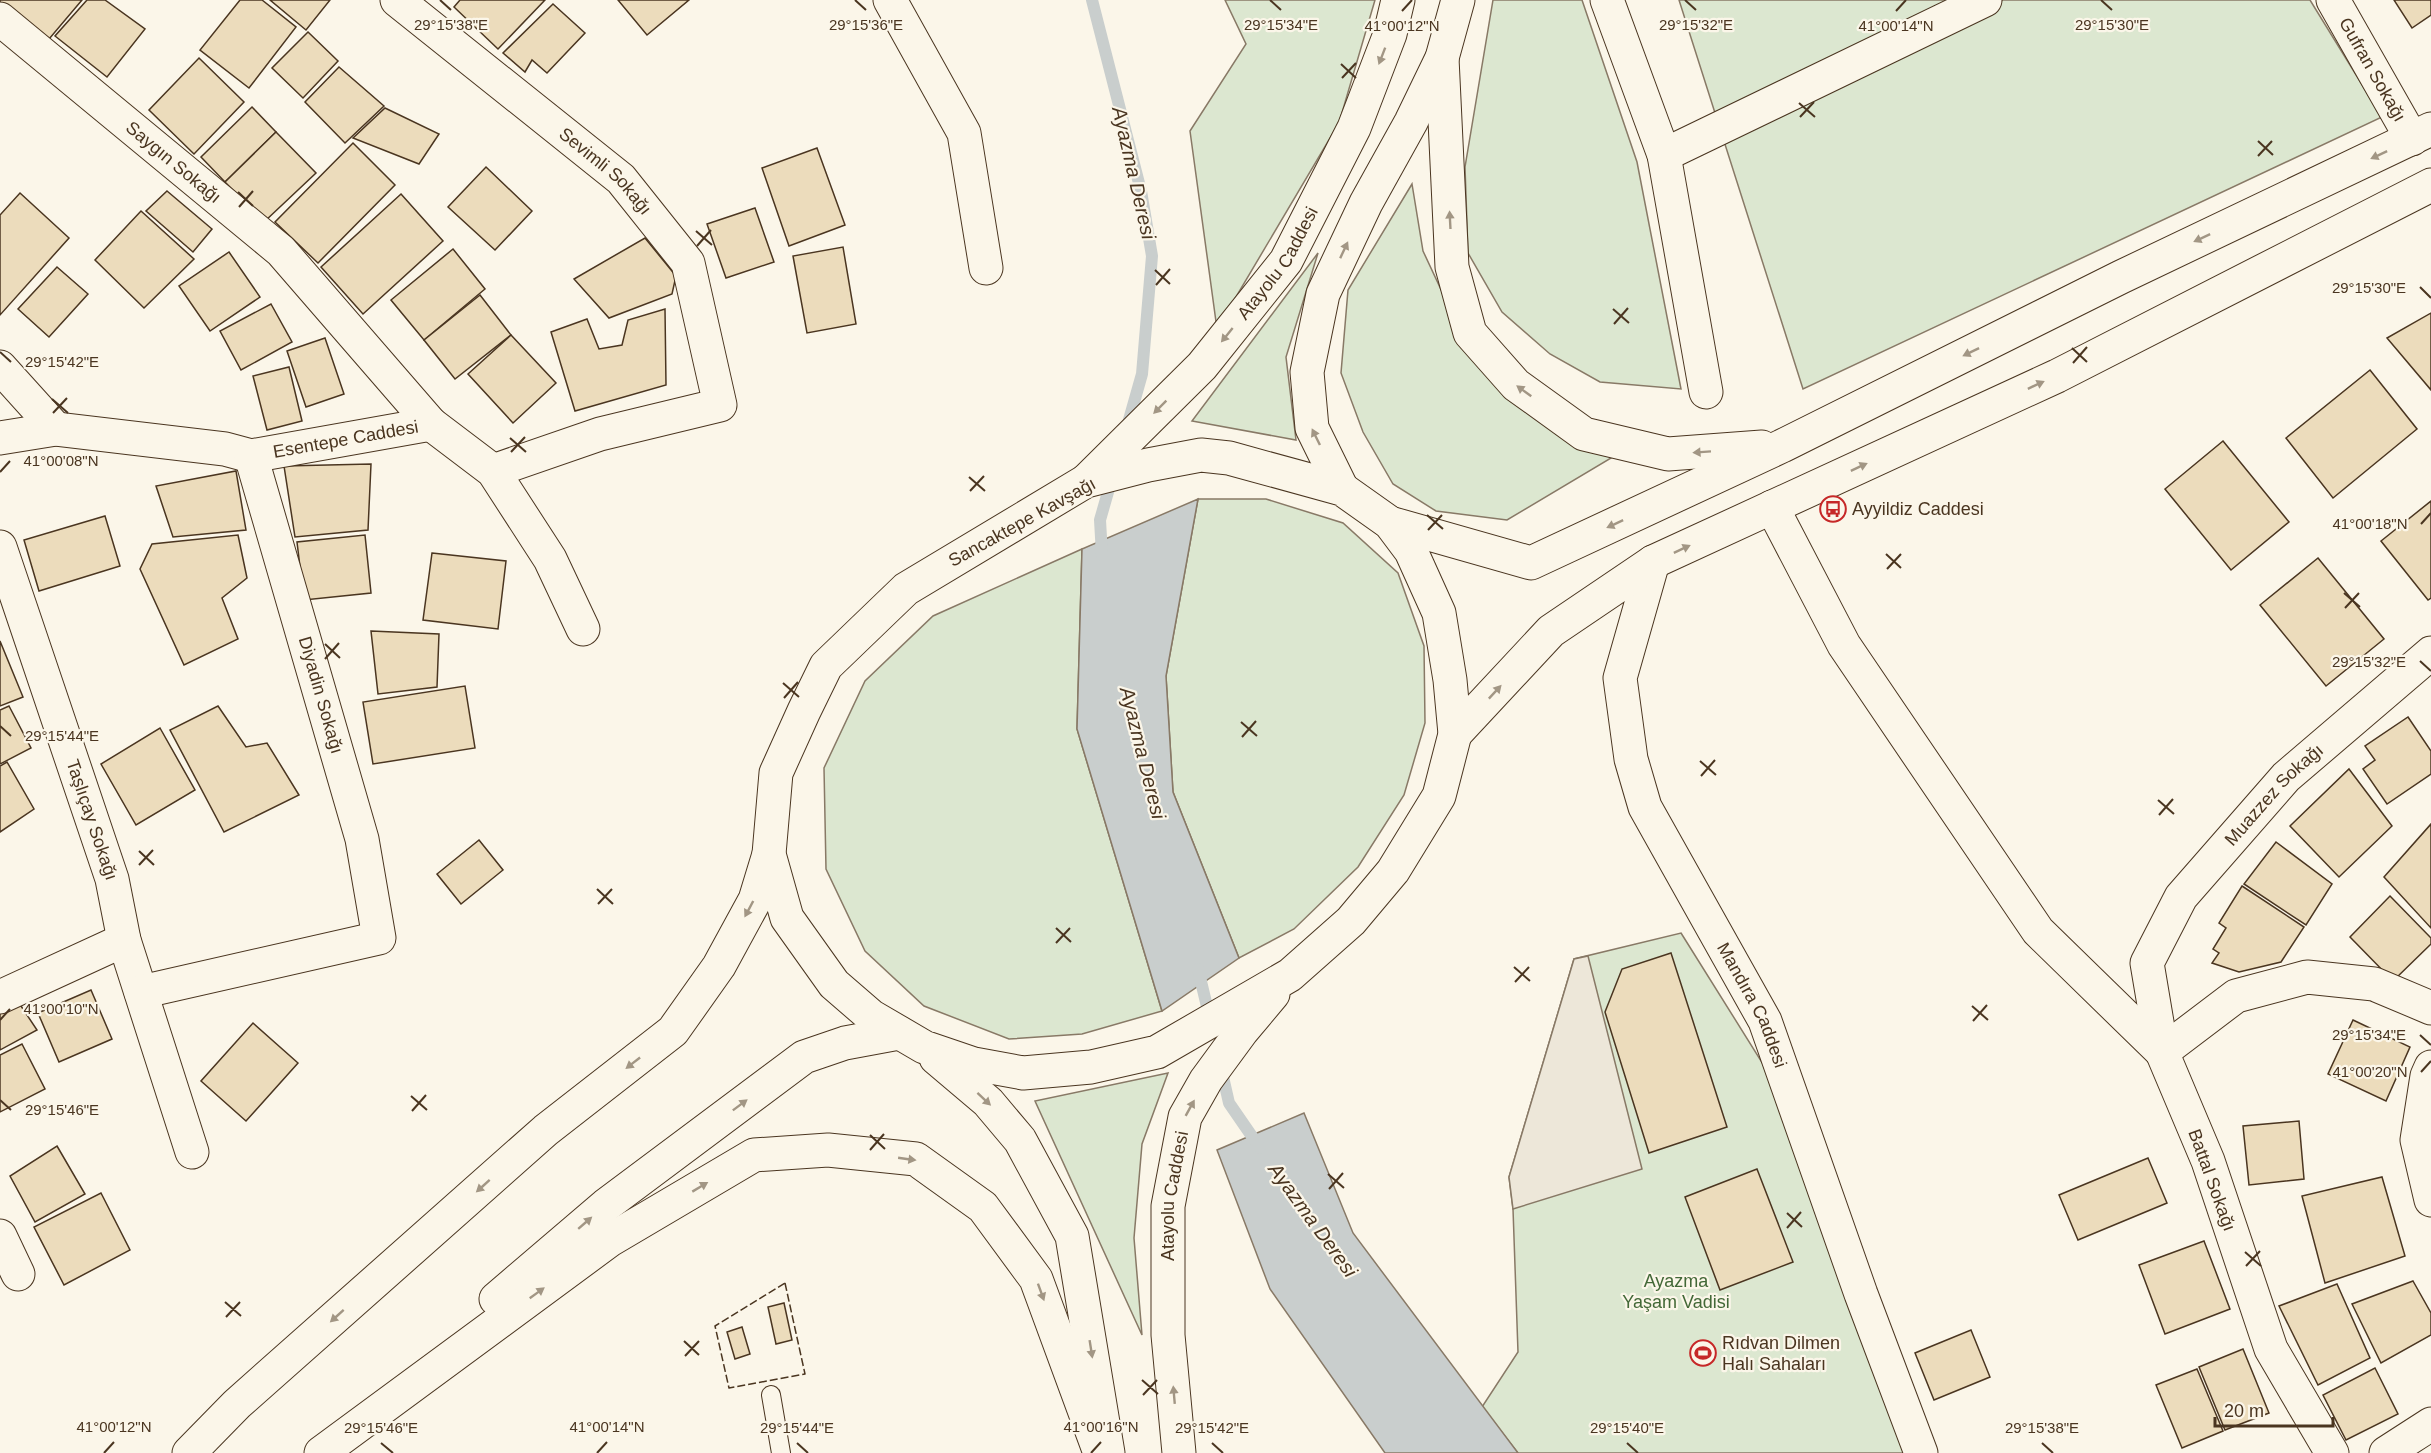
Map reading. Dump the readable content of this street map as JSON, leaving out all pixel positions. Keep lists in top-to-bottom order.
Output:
{
  "streets": {
    "main road": [
      "Gufran Sokağı",
      "Saygın Sokağı",
      "Sevimli Sokağı",
      "Atayolu Caddesi",
      "Esentepe Caddesi",
      "Sancaktepe Kavşağı",
      "Diyadin Sokağı",
      "Muazzez Sokağı",
      "Taşlıçay Sokağı",
      "Mandıra Caddesi",
      "Battal Sokağı"
    ]
  },
  "crossings": [
    ["Saygın Sokağı", "Esentepe Caddesi"],
    ["Sevimli Sokağı", "Esentepe Caddesi"],
    ["Atayolu Caddesi", "Sancaktepe Kavşağı"],
    ["Esentepe Caddesi", "Diyadin Sokağı"],
    ["Diyadin Sokağı", "Taşlıçay Sokağı"],
    ["Muazzez Sokağı", "Battal Sokağı"]
  ],
  "water": ["Ayazma Deresi"],
  "parks": ["Ayazma Yaşam Vadisi"],
  "places": {
    "bus stop": ["Ayyildiz Caddesi"],
    "sports": ["Rıdvan Dilmen Halı Sahaları"]
  },
  "scale_bar": "20 m",
  "coordinates": [
    "29°15'38\"E",
    "29°15'36\"E",
    "29°15'34\"E",
    "29°15'32\"E",
    "29°15'30\"E",
    "41°00'12\"N",
    "41°00'14\"N",
    "29°15'42\"E",
    "41°00'08\"N",
    "41°00'18\"N",
    "29°15'44\"E",
    "41°00'10\"N",
    "41°00'20\"N",
    "29°15'46\"E",
    "41°00'16\"N",
    "29°15'40\"E"
  ]
}
